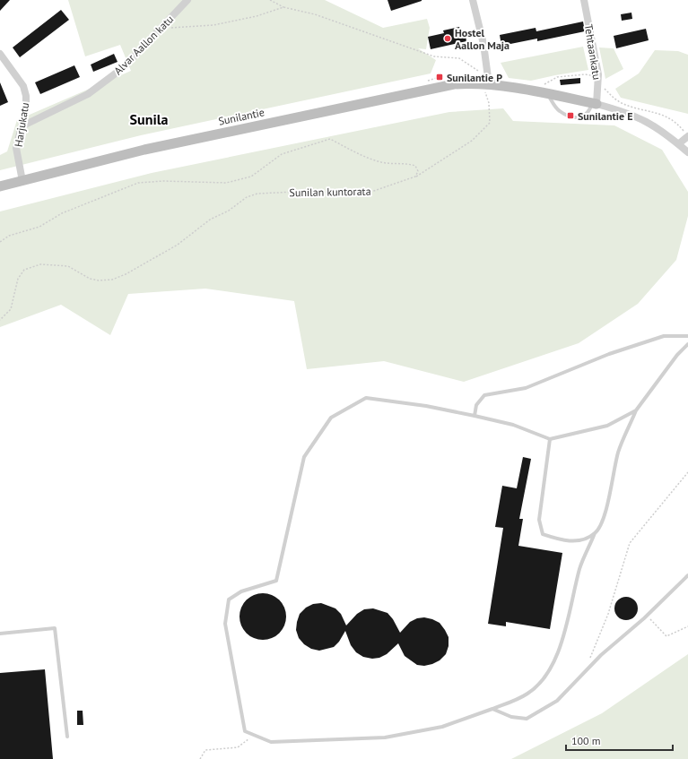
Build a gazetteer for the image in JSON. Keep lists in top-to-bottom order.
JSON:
{
  "streets": {
    "street": [
      "Alvar Aallon katu",
      "Tehtaankatu",
      "Sunilantie",
      "Harjukatu"
    ],
    "path": ["Sunilan kuntorata"]
  },
  "crossings": [
    ["Alvar Aallon katu", "Harjukatu"],
    ["Tehtaankatu", "Sunilantie"],
    ["Sunilantie", "Harjukatu"],
    ["Sunilantie", "Sunilan kuntorata"]
  ],
  "districts": ["Sunila"],
  "places": {
    "other": ["Hostel Aallon Maja"],
    "transit": ["Sunilantie P", "Sunilantie E"]
  },
  "scale_bar": "100 m"
}
